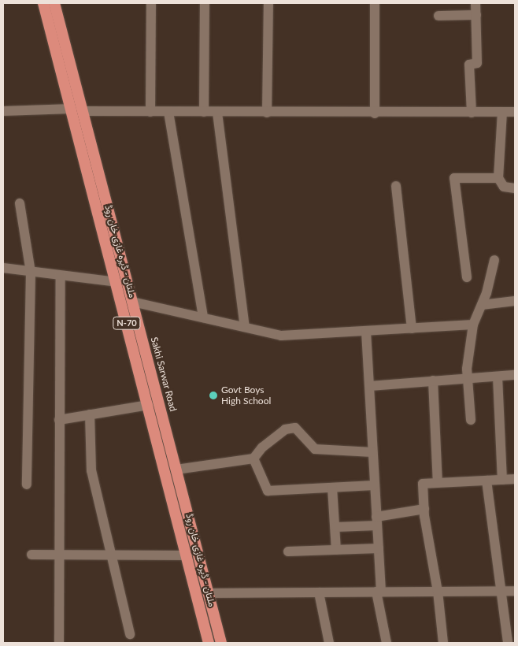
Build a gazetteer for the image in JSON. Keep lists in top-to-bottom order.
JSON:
{
  "streets": {
    "highway": ["ملتان - ڈیرہ غازی خان روڈ", "N-70", "Sakhi Sarwar Road"]
  },
  "crossings": [
    ["ملتان - ڈیرہ غازی خان روڈ", "Sakhi Sarwar Road"],
    ["N-70", "Sakhi Sarwar Road"]
  ],
  "places": ["Govt Boys High School"]
}
